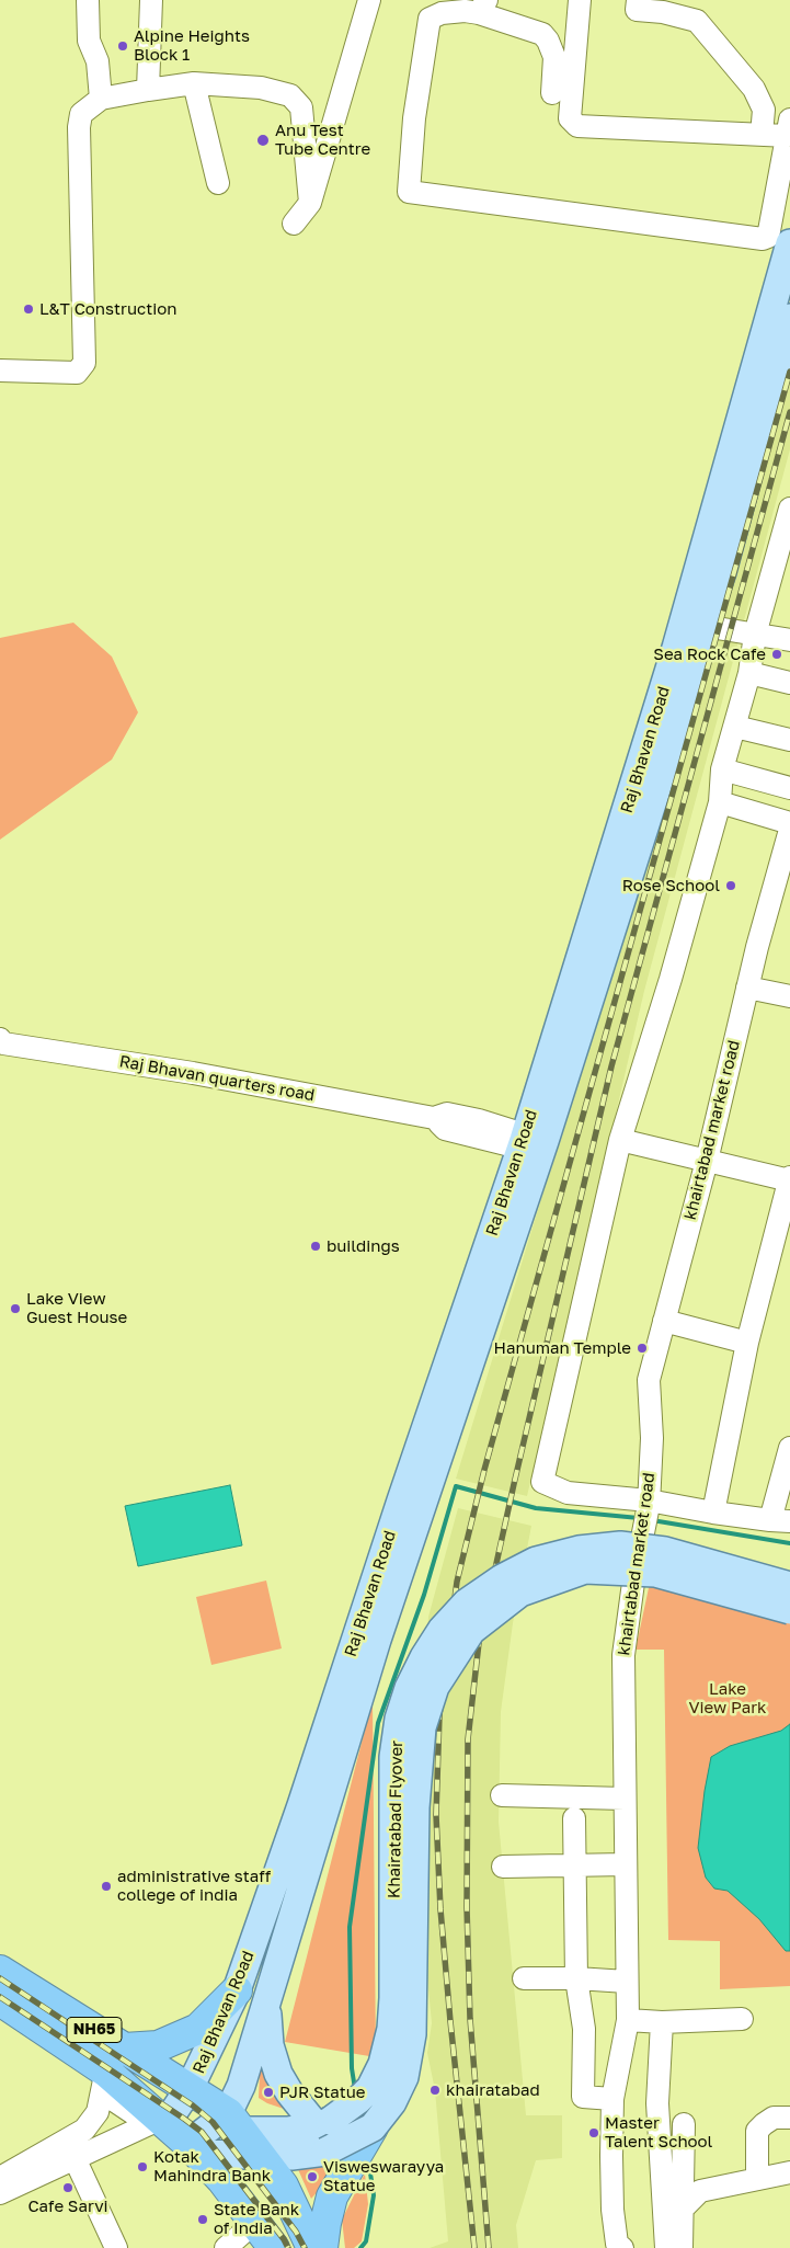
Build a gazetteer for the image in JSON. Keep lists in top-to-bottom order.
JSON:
{
  "streets": {
    "highway": ["NH65"],
    "main road": ["Raj Bhavan Road", "Khairatabad Flyover"],
    "street": ["Raj Bhavan quarters road", "khairtabad market road"]
  },
  "crossings": [
    ["Raj Bhavan Road", "Raj Bhavan quarters road"],
    ["Raj Bhavan Road", "Khairatabad Flyover"],
    ["Raj Bhavan Road", "NH65"],
    ["Khairatabad Flyover", "NH65"]
  ],
  "parks": ["Lake View Park"],
  "places": [
    "Alpine Heights Block 1",
    "Anu Test Tube Centre",
    "L&T Construction",
    "Sea Rock Cafe",
    "Rose School",
    "buildings",
    "Lake View Guest House",
    "Hanuman Temple",
    "administrative staff college of india",
    "khairatabad",
    "PJR Statue",
    "Master Talent School",
    "Kotak Mahindra Bank",
    "Visweswarayya Statue",
    "Cafe Sarvi",
    "State Bank of India"
  ]
}
